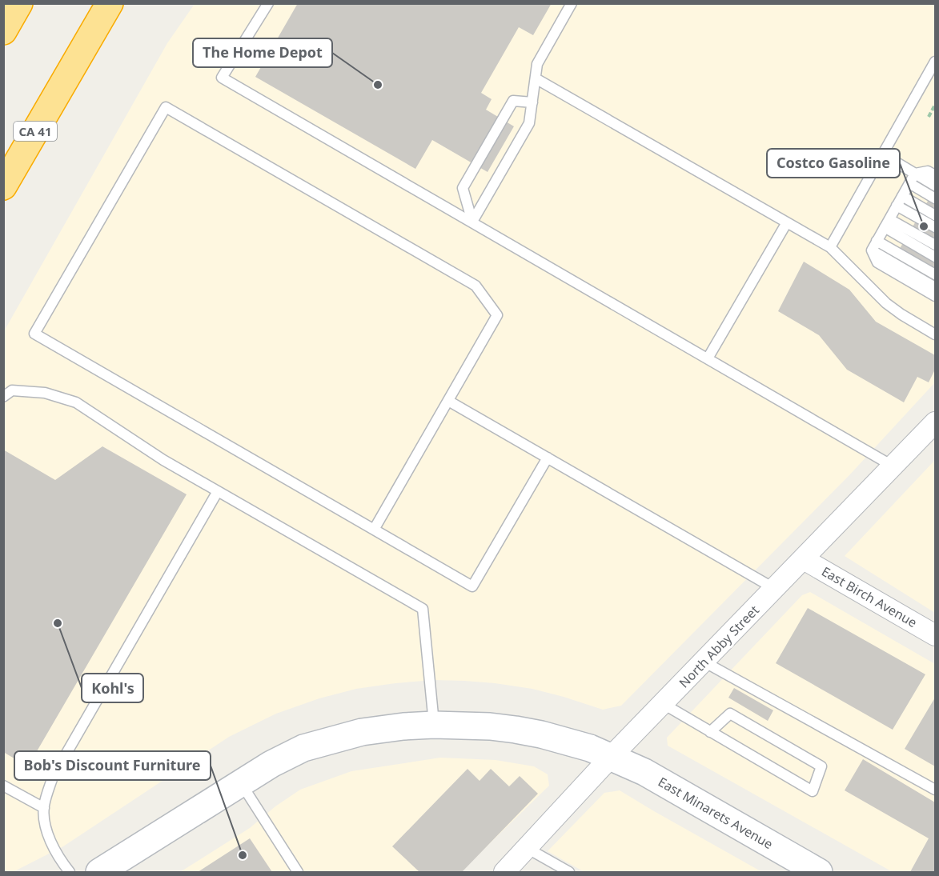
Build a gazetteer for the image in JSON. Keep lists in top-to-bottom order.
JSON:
{
  "streets": {
    "highway": ["CA 41"],
    "main road": ["East Minarets Avenue"],
    "street": ["East Birch Avenue", "North Abby Street"]
  },
  "crossings": [
    ["East Birch Avenue", "North Abby Street"],
    ["North Abby Street", "East Minarets Avenue"]
  ],
  "places": [
    "The Home Depot",
    "Costco Gasoline",
    "Kohl's",
    "Bob's Discount Furniture"
  ]
}
